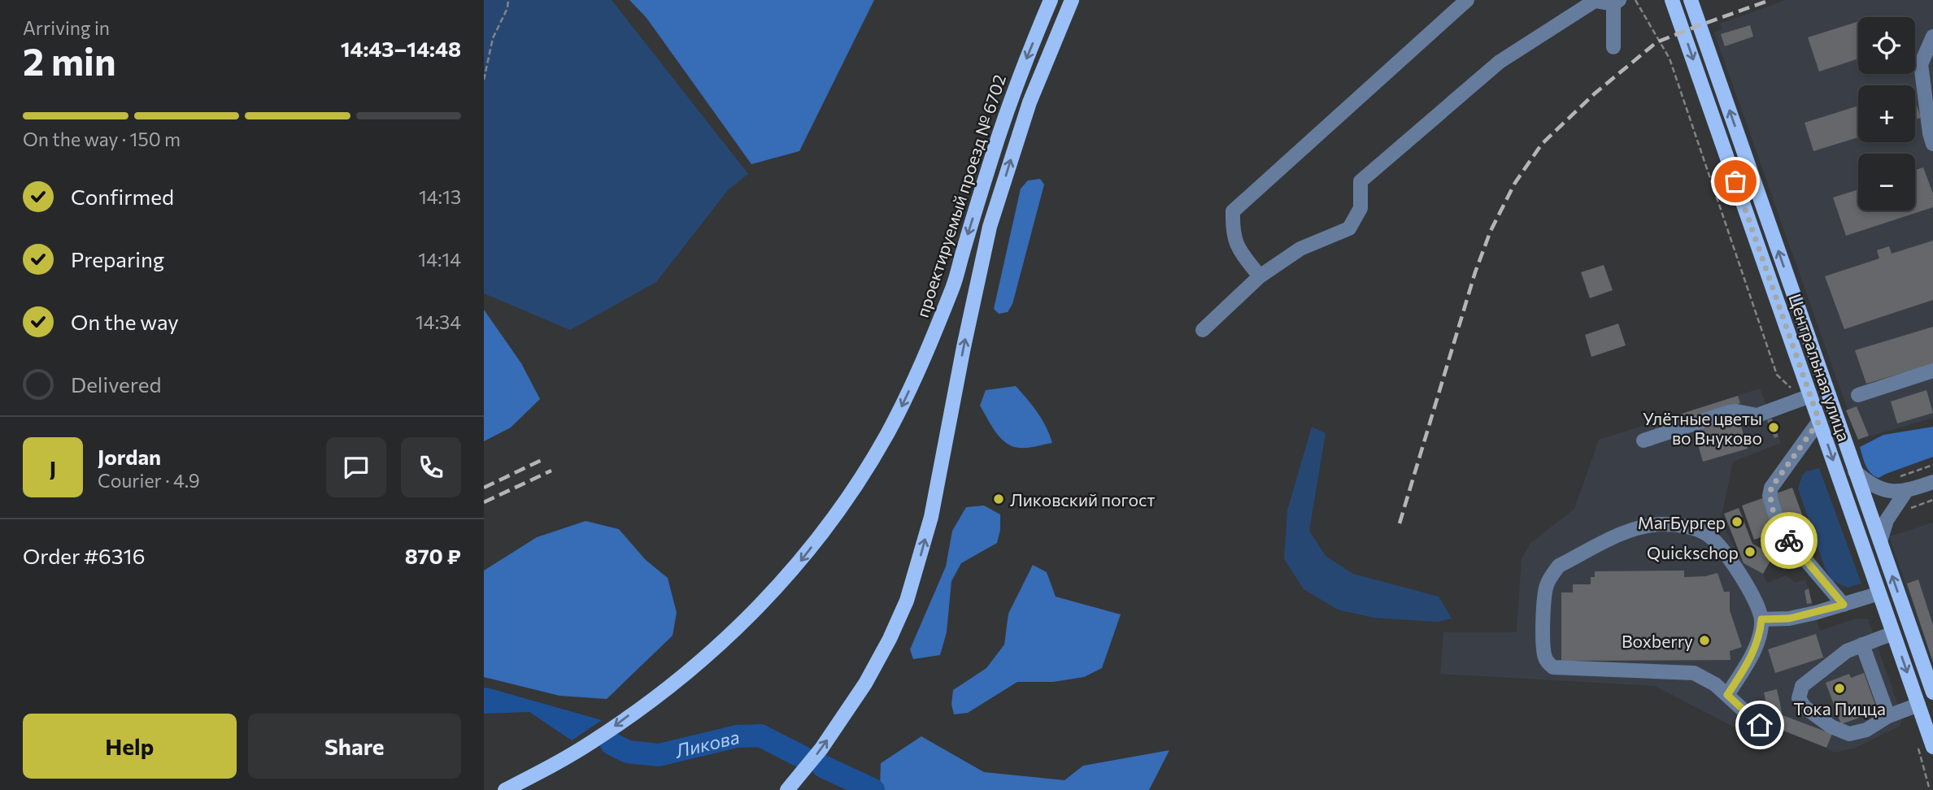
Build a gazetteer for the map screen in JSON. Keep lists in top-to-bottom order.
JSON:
{
  "streets": {
    "main road": ["проектируемый проезд № 6702", "Центральная улица"]
  },
  "water": ["Ликова"],
  "places": [
    "Улётные цветы во Внуково",
    "Ликовский погост",
    "МагБургер",
    "Quickschop",
    "Boxberry",
    "Тока Пицца"
  ],
  "page": {
    "heading": ["2 min", "Arriving in", "14:43–14:48"],
    "panel": [
      "Jordan",
      "Courier · 4.9",
      "Order #6316",
      "870 ₽"
    ],
    "map_buttons": ["+", "−"],
    "bar": "On the way · 150 m",
    "list": [
      ["Confirmed", "14:13"],
      ["Preparing", "14:14"],
      ["On the way", "14:34"],
      "Delivered"
    ],
    "round": "J",
    "buttons": ["Help", "Share"]
  }
}
